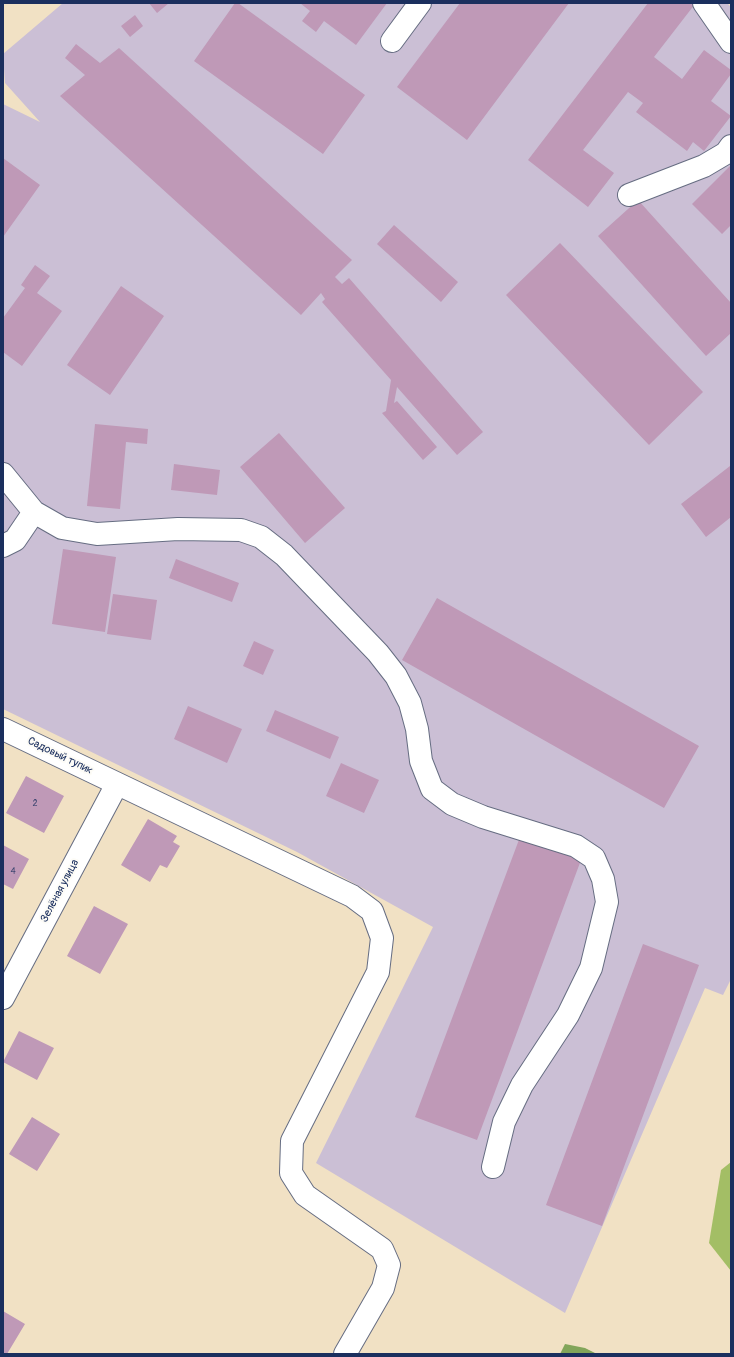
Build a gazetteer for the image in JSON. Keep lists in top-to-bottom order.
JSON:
{
  "streets": {
    "street": ["Садовый тупик", "Зелёная улица"]
  },
  "crossings": [
    ["Садовый тупик", "Зелёная улица"]
  ],
  "house_numbers": ["2", "4"]
}
